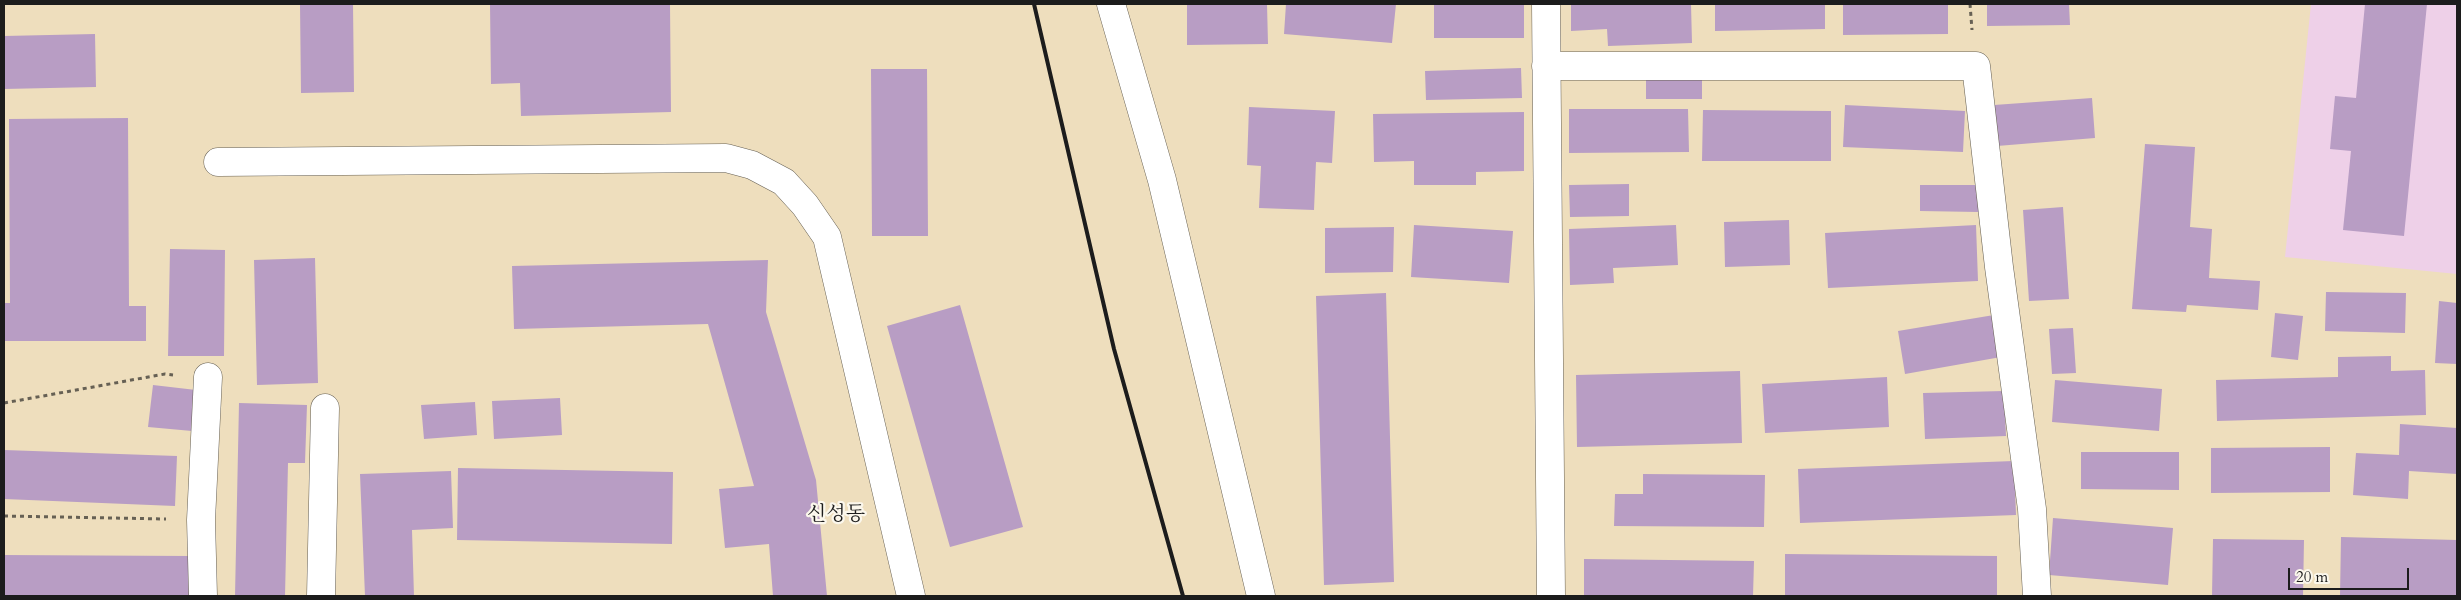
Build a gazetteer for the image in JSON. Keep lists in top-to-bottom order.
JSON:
{
  "districts": ["신성동"],
  "scale_bar": "20 m"
}
